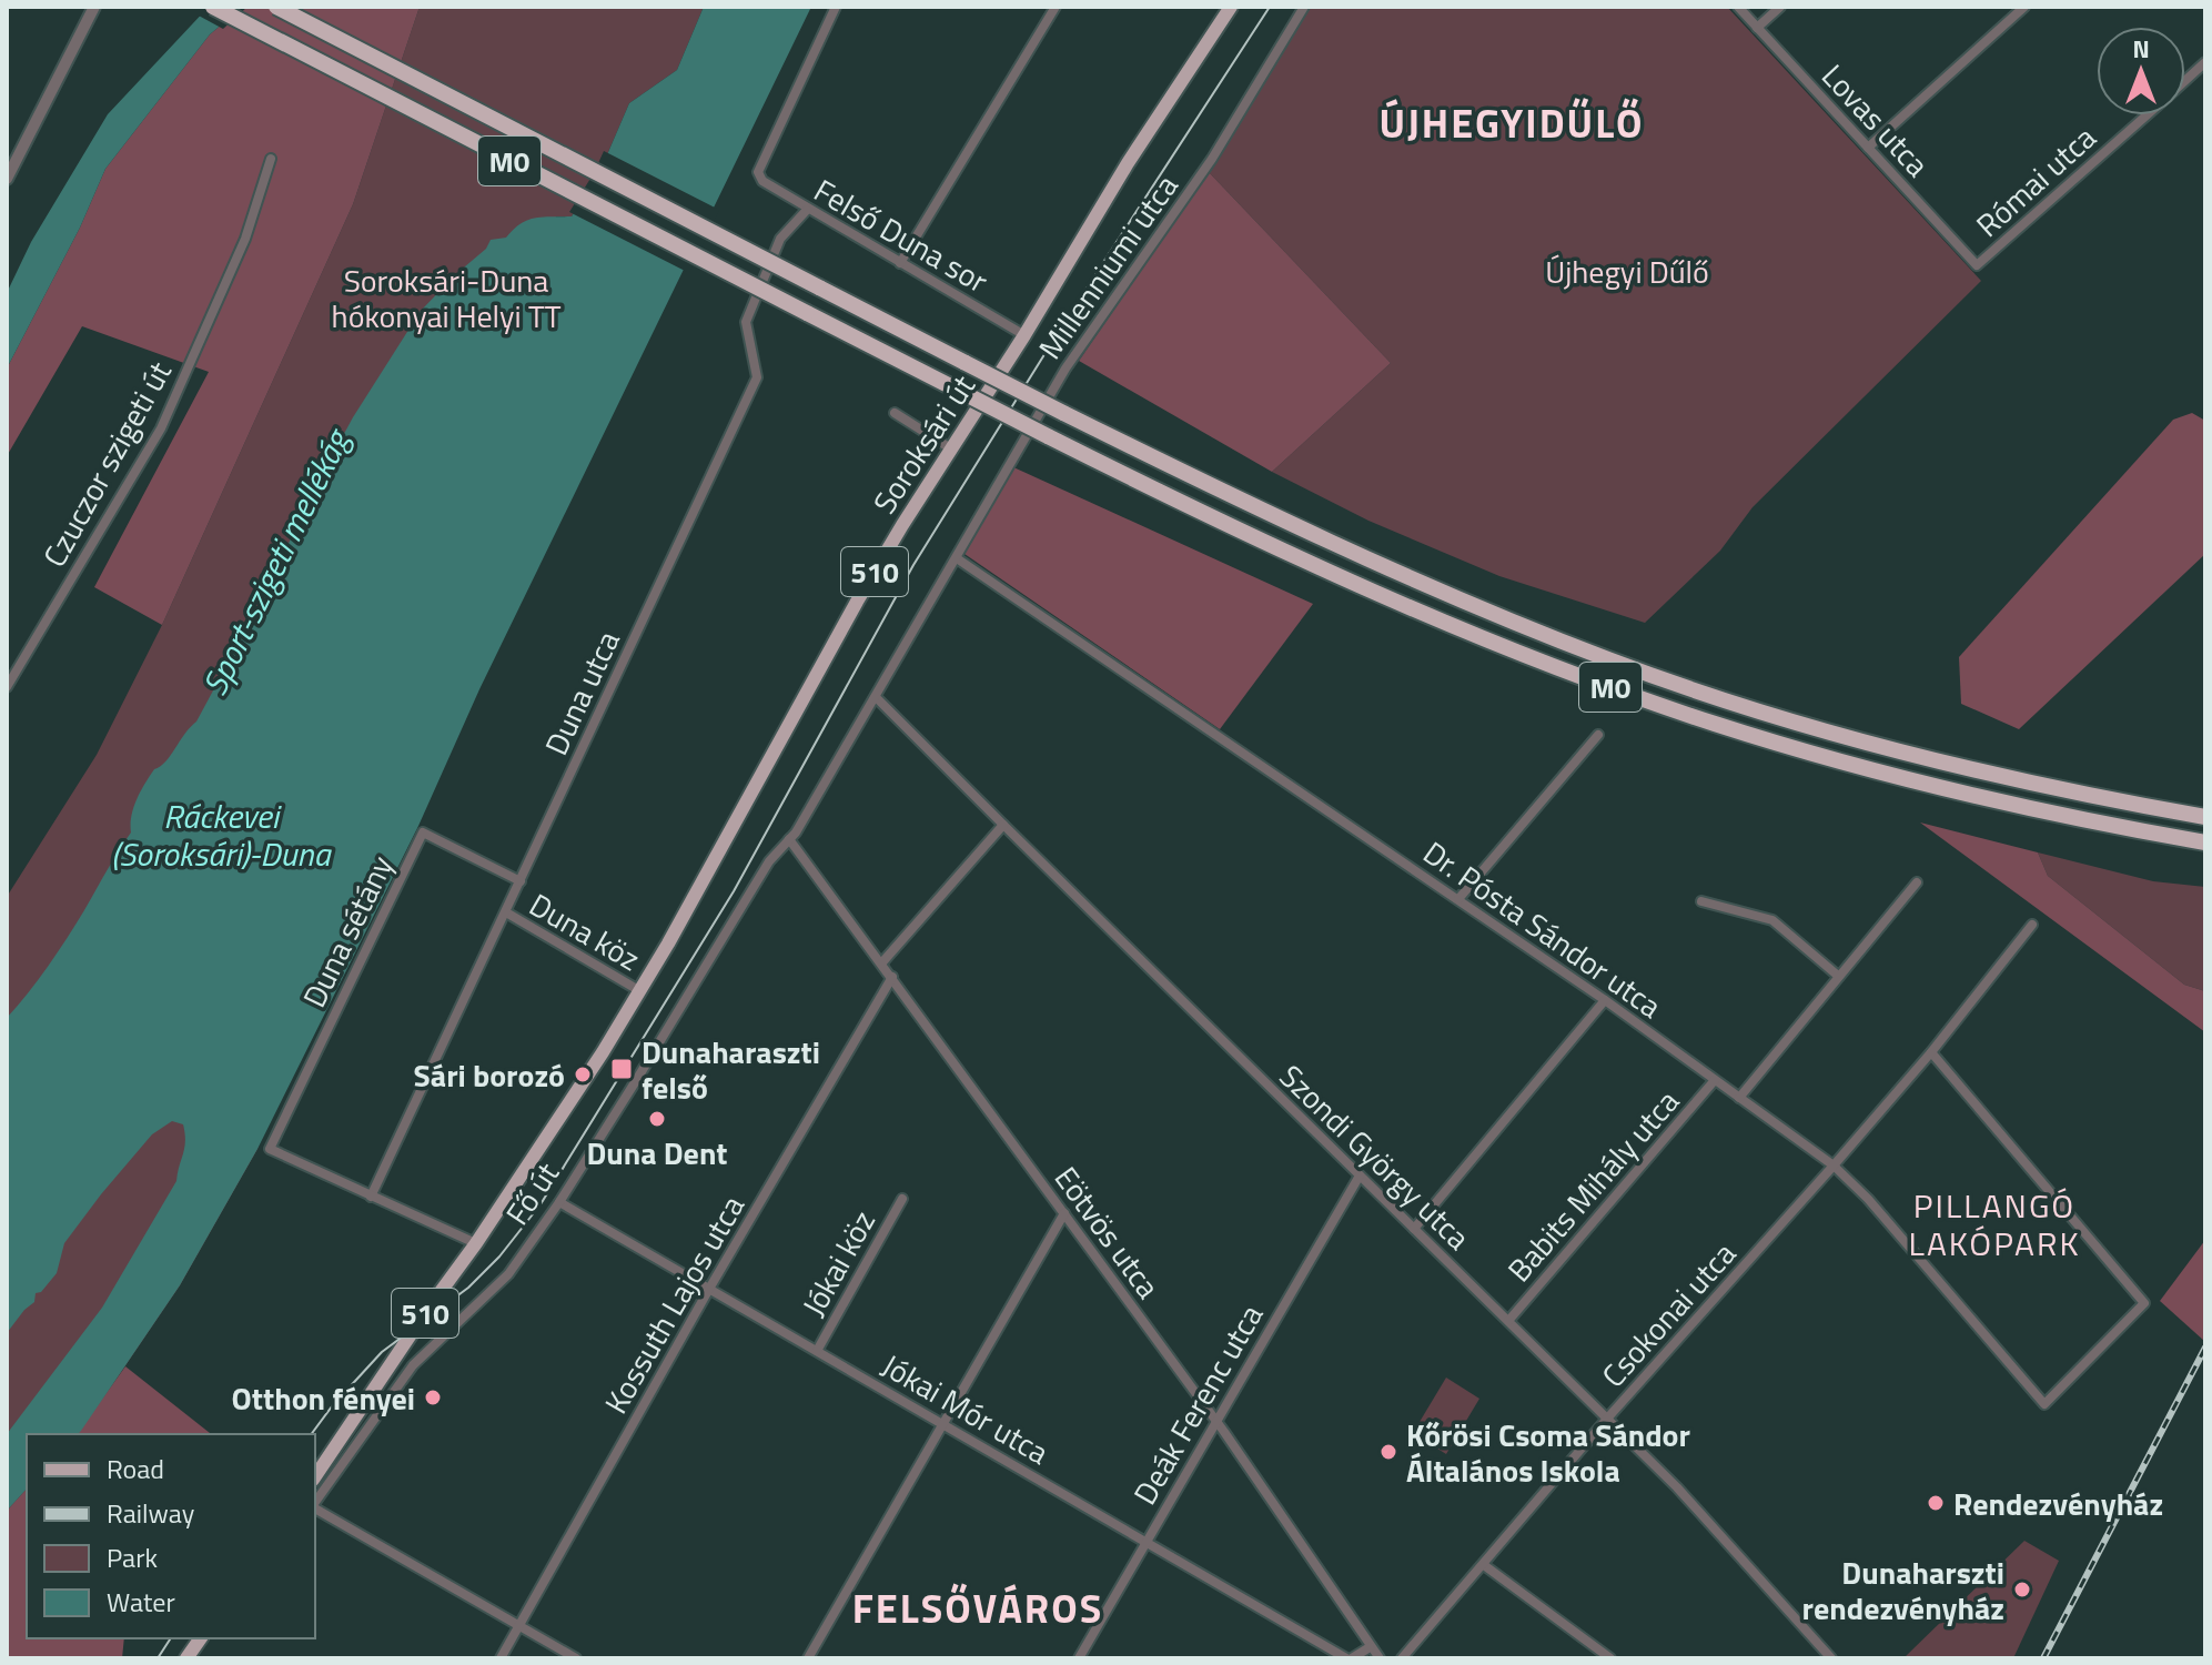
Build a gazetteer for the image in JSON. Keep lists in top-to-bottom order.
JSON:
{
  "streets": {
    "highway": ["M0"],
    "main road": ["Soroksári út", "510", "Fő út"],
    "street": [
      "Lovas utca",
      "Római utca",
      "Felső Duna sor",
      "Millenniumi utca",
      "Czuczor szigeti út",
      "Duna utca",
      "Dr. Pósta Sándor utca",
      "Duna sétány",
      "Duna köz",
      "Szondi György utca",
      "Babits Mihály utca",
      "Eötvös utca",
      "Jókai köz",
      "Kossuth Lajos utca",
      "Csokonai utca",
      "Deák Ferenc utca",
      "Jókai Mór utca"
    ]
  },
  "crossings": [
    ["Lovas utca", "Római utca"],
    ["Felső Duna sor", "Soroksári út"],
    ["Felső Duna sor", "Duna utca"],
    ["Millenniumi utca", "Dr. Pósta Sándor utca"],
    ["Millenniumi utca", "Szondi György utca"],
    ["Millenniumi utca", "Fő út"],
    ["Soroksári út", "Duna köz"],
    ["Soroksári út", "Fő út"],
    ["Duna utca", "Duna sétány"],
    ["Duna utca", "Duna köz"],
    ["Dr. Pósta Sándor utca", "Babits Mihály utca"],
    ["Dr. Pósta Sándor utca", "Csokonai utca"],
    ["Szondi György utca", "Babits Mihály utca"],
    ["Szondi György utca", "Fő út"],
    ["Szondi György utca", "Csokonai utca"],
    ["Szondi György utca", "Deák Ferenc utca"],
    ["Fő út", "Eötvös utca"],
    ["Fő út", "Jókai Mór utca"],
    ["Eötvös utca", "Kossuth Lajos utca"],
    ["Eötvös utca", "Deák Ferenc utca"],
    ["Jókai köz", "Jókai Mór utca"],
    ["Kossuth Lajos utca", "Jókai Mór utca"],
    ["Deák Ferenc utca", "Jókai Mór utca"]
  ],
  "districts": ["ÚJHEGYIDŰLŐ", "PILLANGÓ LAKÓPARK", "FELSŐVÁROS"],
  "water": ["Sport-szigeti mellékág", "Ráckevei (Soroksári)-Duna"],
  "parks": ["Újhegyi Dűlő", "Soroksári-Duna hókonyai Helyi TT"],
  "places": {
    "transit": ["Dunaharaszti felső"],
    "other": [
      "Sári borozó",
      "Duna Dent",
      "Otthon fényei",
      "Kőrösi Csoma Sándor Általános Iskola",
      "Rendezvényház",
      "Dunaharszti rendezvényház"
    ]
  },
  "legend": [
    "Road",
    "Railway",
    "Park",
    "Water"
  ],
  "north": "top"
}
